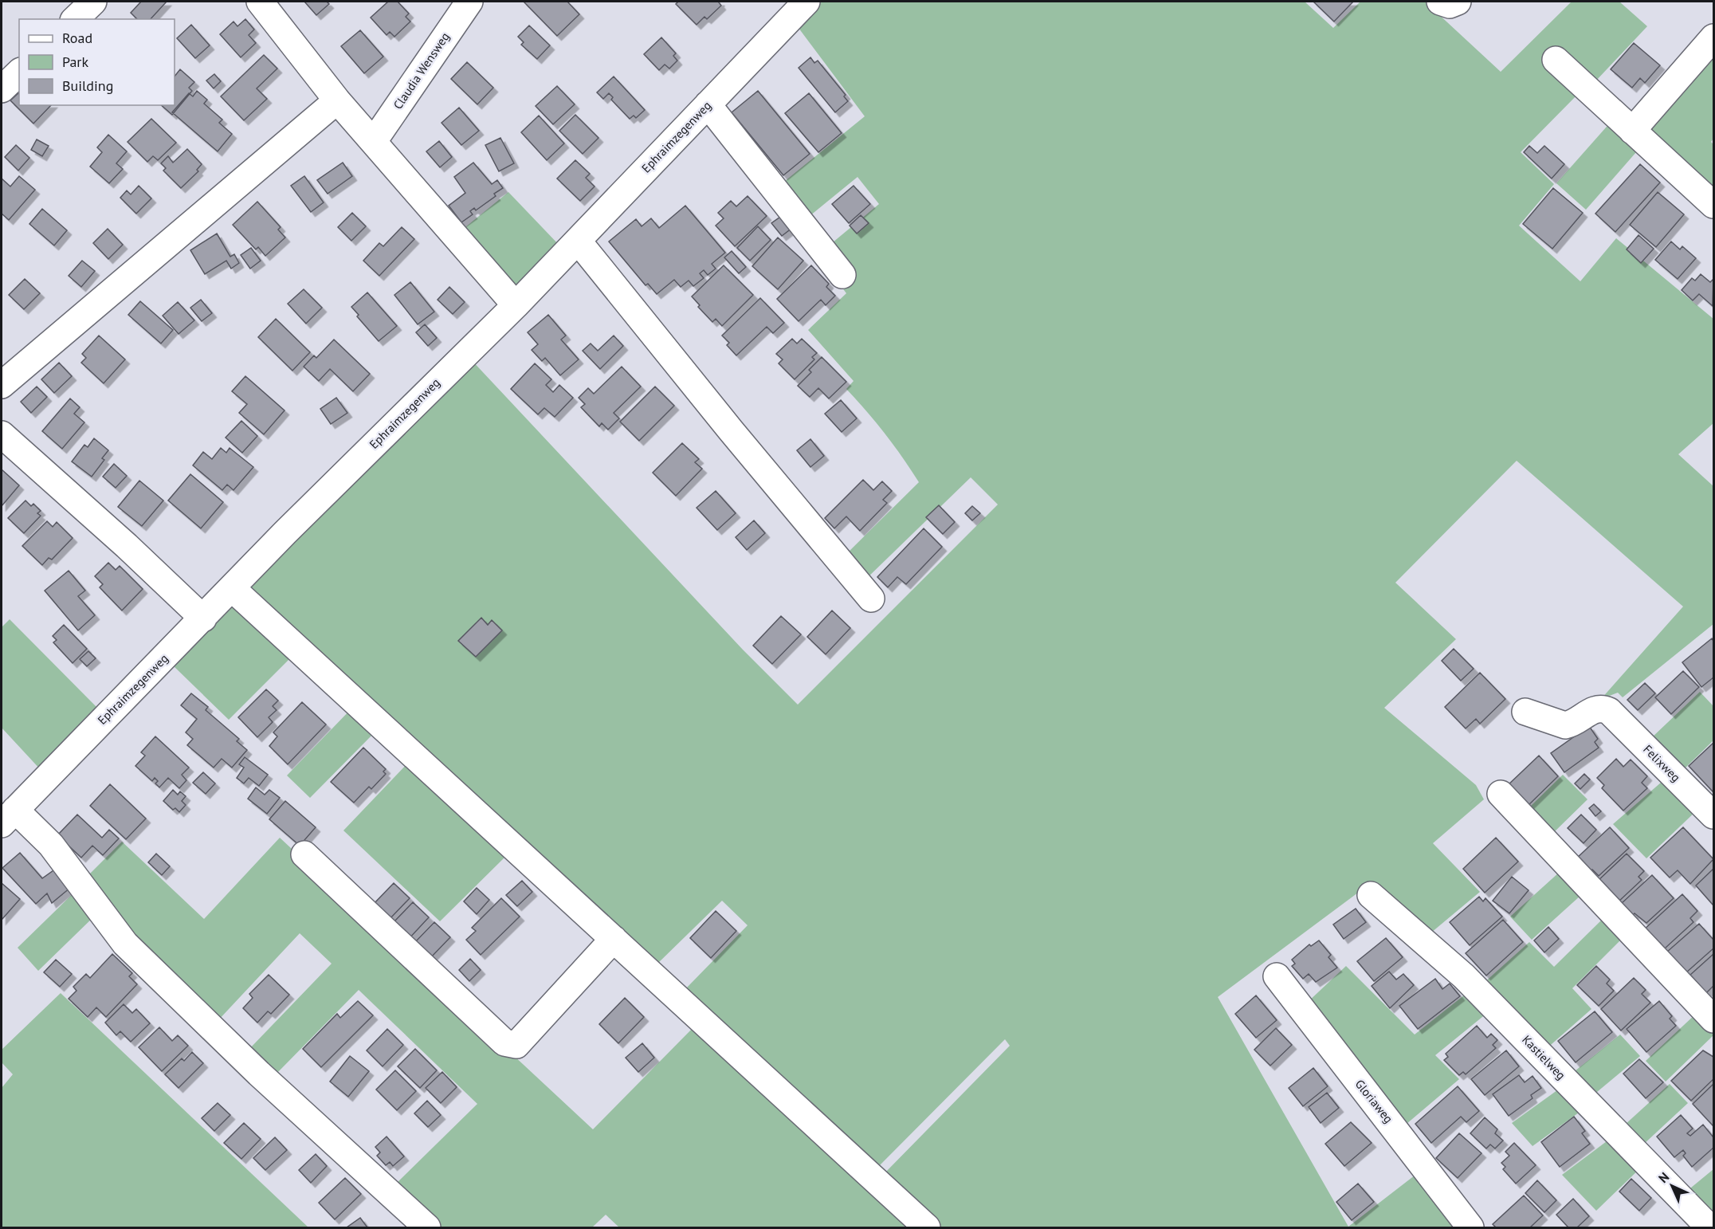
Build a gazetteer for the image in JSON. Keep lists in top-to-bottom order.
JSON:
{
  "streets": {
    "street": [
      "Claudia Wensweg",
      "Ephraimzegenweg",
      "Felixweg",
      "Kastielweg",
      "Gloriaweg"
    ]
  },
  "legend": ["Road", "Park", "Building"],
  "north": "top left"
}
